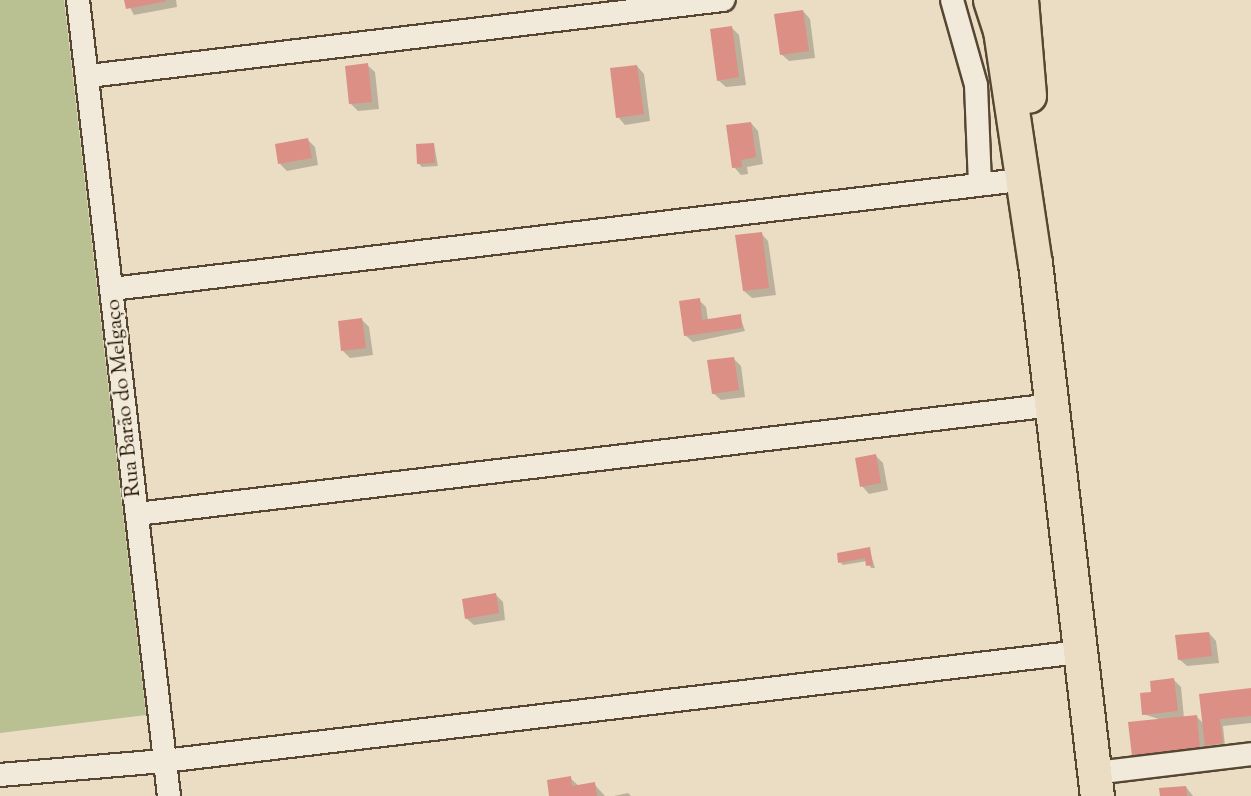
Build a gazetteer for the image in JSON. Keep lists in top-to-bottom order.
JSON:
{
  "streets": {
    "street": ["Rua Barão do Melgaço"]
  }
}
